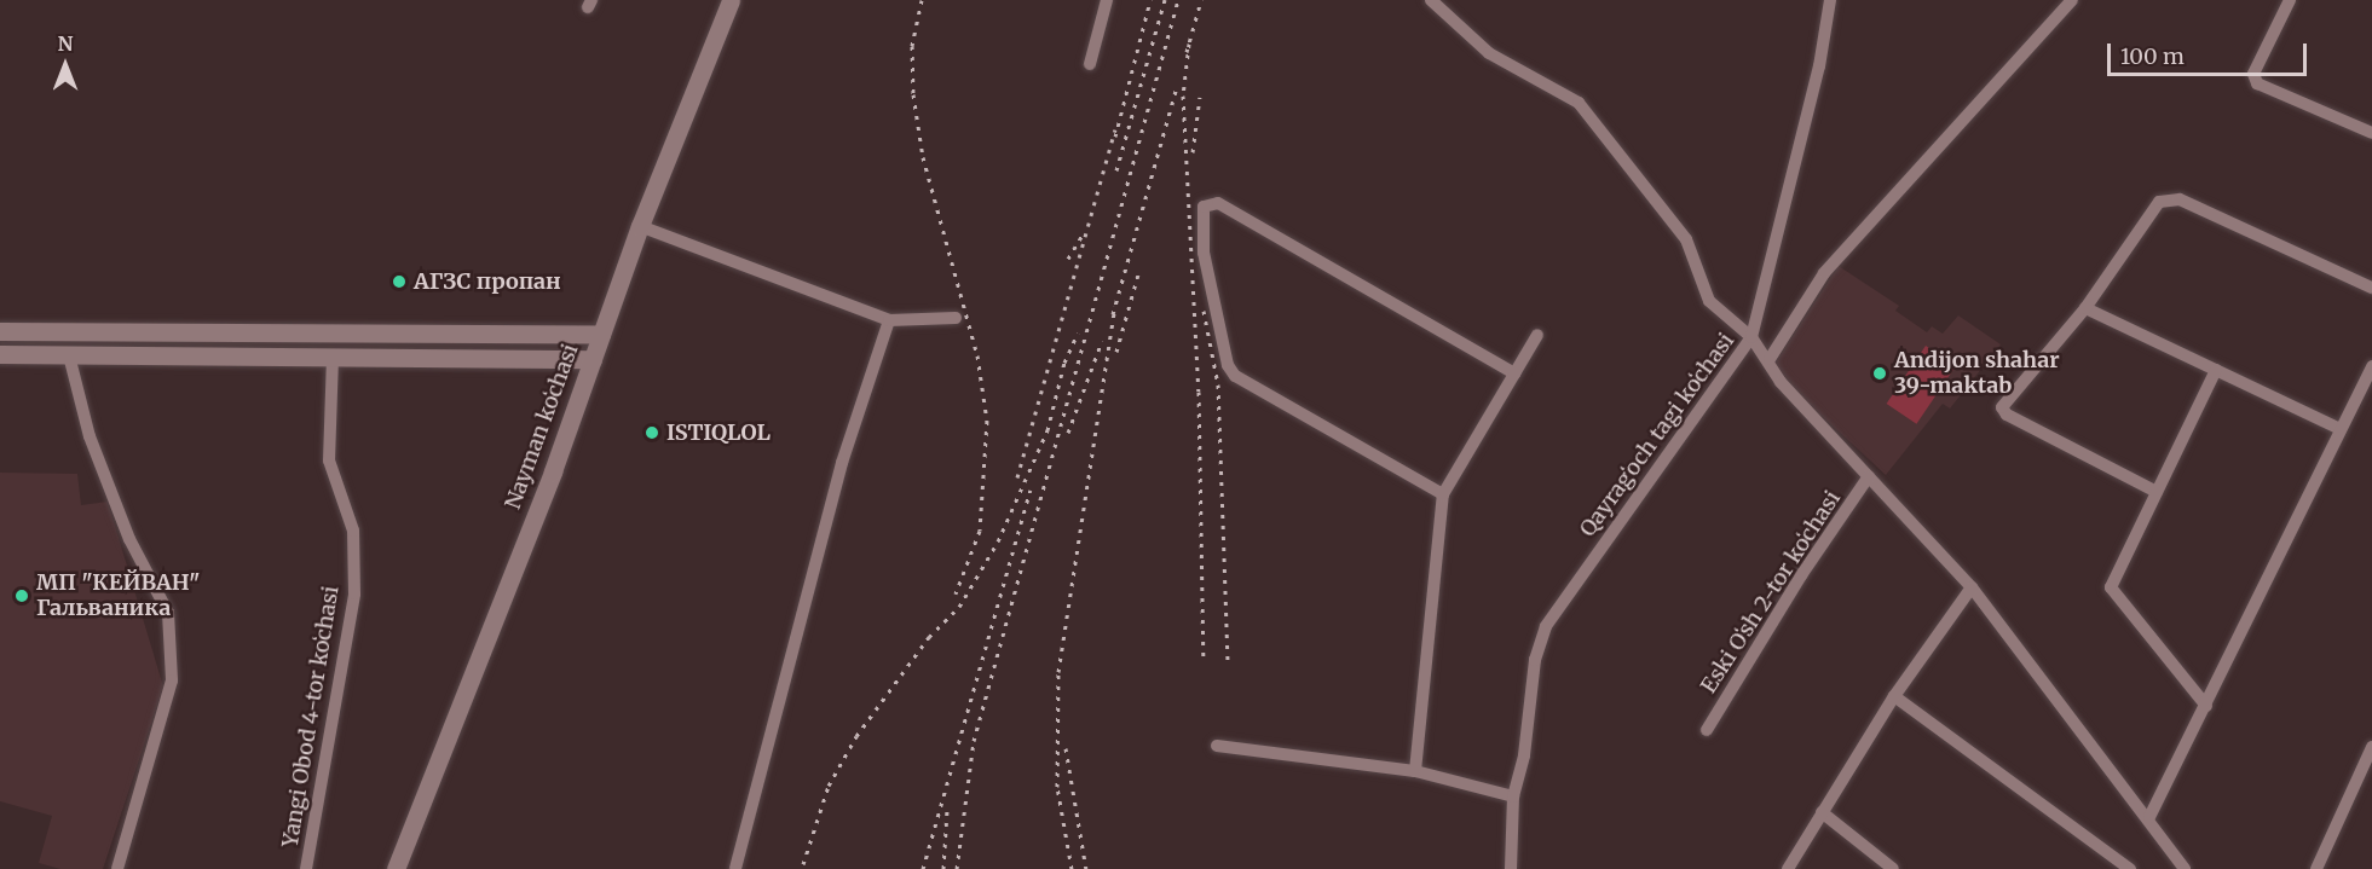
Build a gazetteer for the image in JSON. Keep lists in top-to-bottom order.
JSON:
{
  "streets": {
    "main road": ["Nayman koʻchasi"],
    "street": ["Qayragʻoch tagi koʻchasi", "Eski Oʻsh 2-tor koʻchasi", "Yangi Obod 4-tor koʻchasi"]
  },
  "places": [
    "АГЗС пропан",
    "Andijon shahar 39-maktab",
    "ISTIQLOL",
    "МП \"КЕЙВАН\" Гальваника"
  ],
  "scale_bar": "100 m",
  "north": "top"
}
